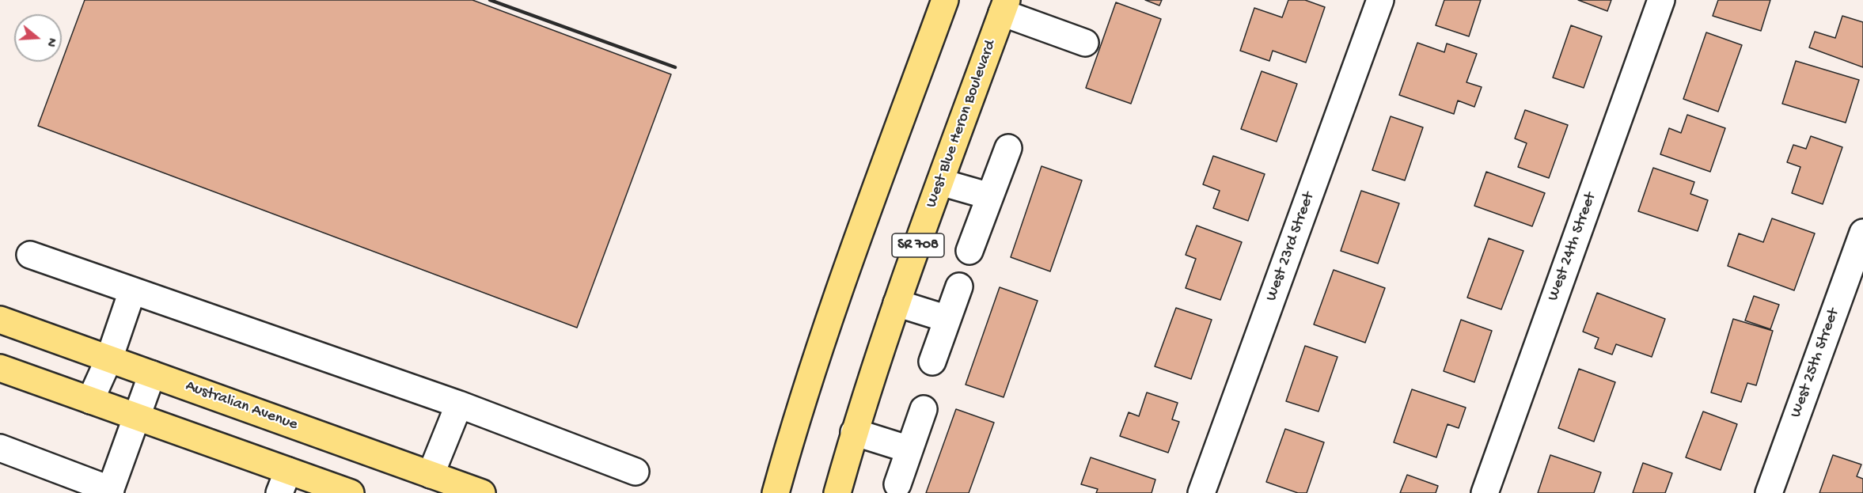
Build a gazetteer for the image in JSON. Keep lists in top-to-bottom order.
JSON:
{
  "streets": {
    "main road": ["West Blue Heron Boulevard", "SR 708", "Australian Avenue"],
    "street": ["West 23rd Street", "West 24th Street", "West 25th Street"]
  },
  "north": "right"
}
